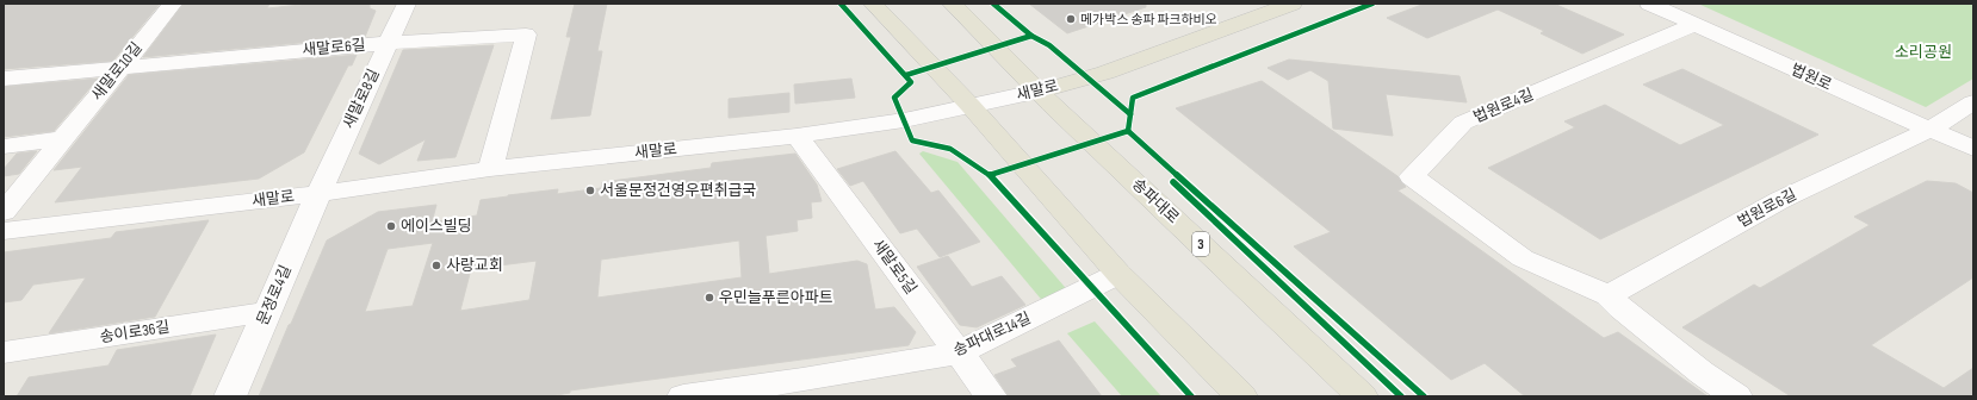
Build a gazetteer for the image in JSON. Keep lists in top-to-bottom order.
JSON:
{
  "streets": {
    "main road": ["새말로", "송파대로", "3"],
    "street": [
      "새말로6길",
      "새말로10길",
      "법원로",
      "새말로8길",
      "법원로4길",
      "법원로6길",
      "새말로5길",
      "문정로4길",
      "송이로36길",
      "송파대로14길"
    ]
  },
  "crossings": [
    ["새말로6길", "새말로10길"],
    ["새말로6길", "새말로"],
    ["새말로6길", "새말로8길"],
    ["법원로", "법원로4길"],
    ["법원로", "법원로6길"],
    ["새말로", "새말로8길"],
    ["새말로", "송파대로"],
    ["새말로", "새말로5길"],
    ["새말로", "문정로4길"],
    ["새말로8길", "문정로4길"],
    ["법원로4길", "법원로6길"],
    ["새말로5길", "송파대로14길"],
    ["문정로4길", "송이로36길"]
  ],
  "parks": ["소리공원"],
  "places": [
    "메가박스 송파 파크하비오",
    "서울문정건영우편취급국",
    "에이스빌딩",
    "사랑교회",
    "우민늘푸른아파트"
  ]
}
